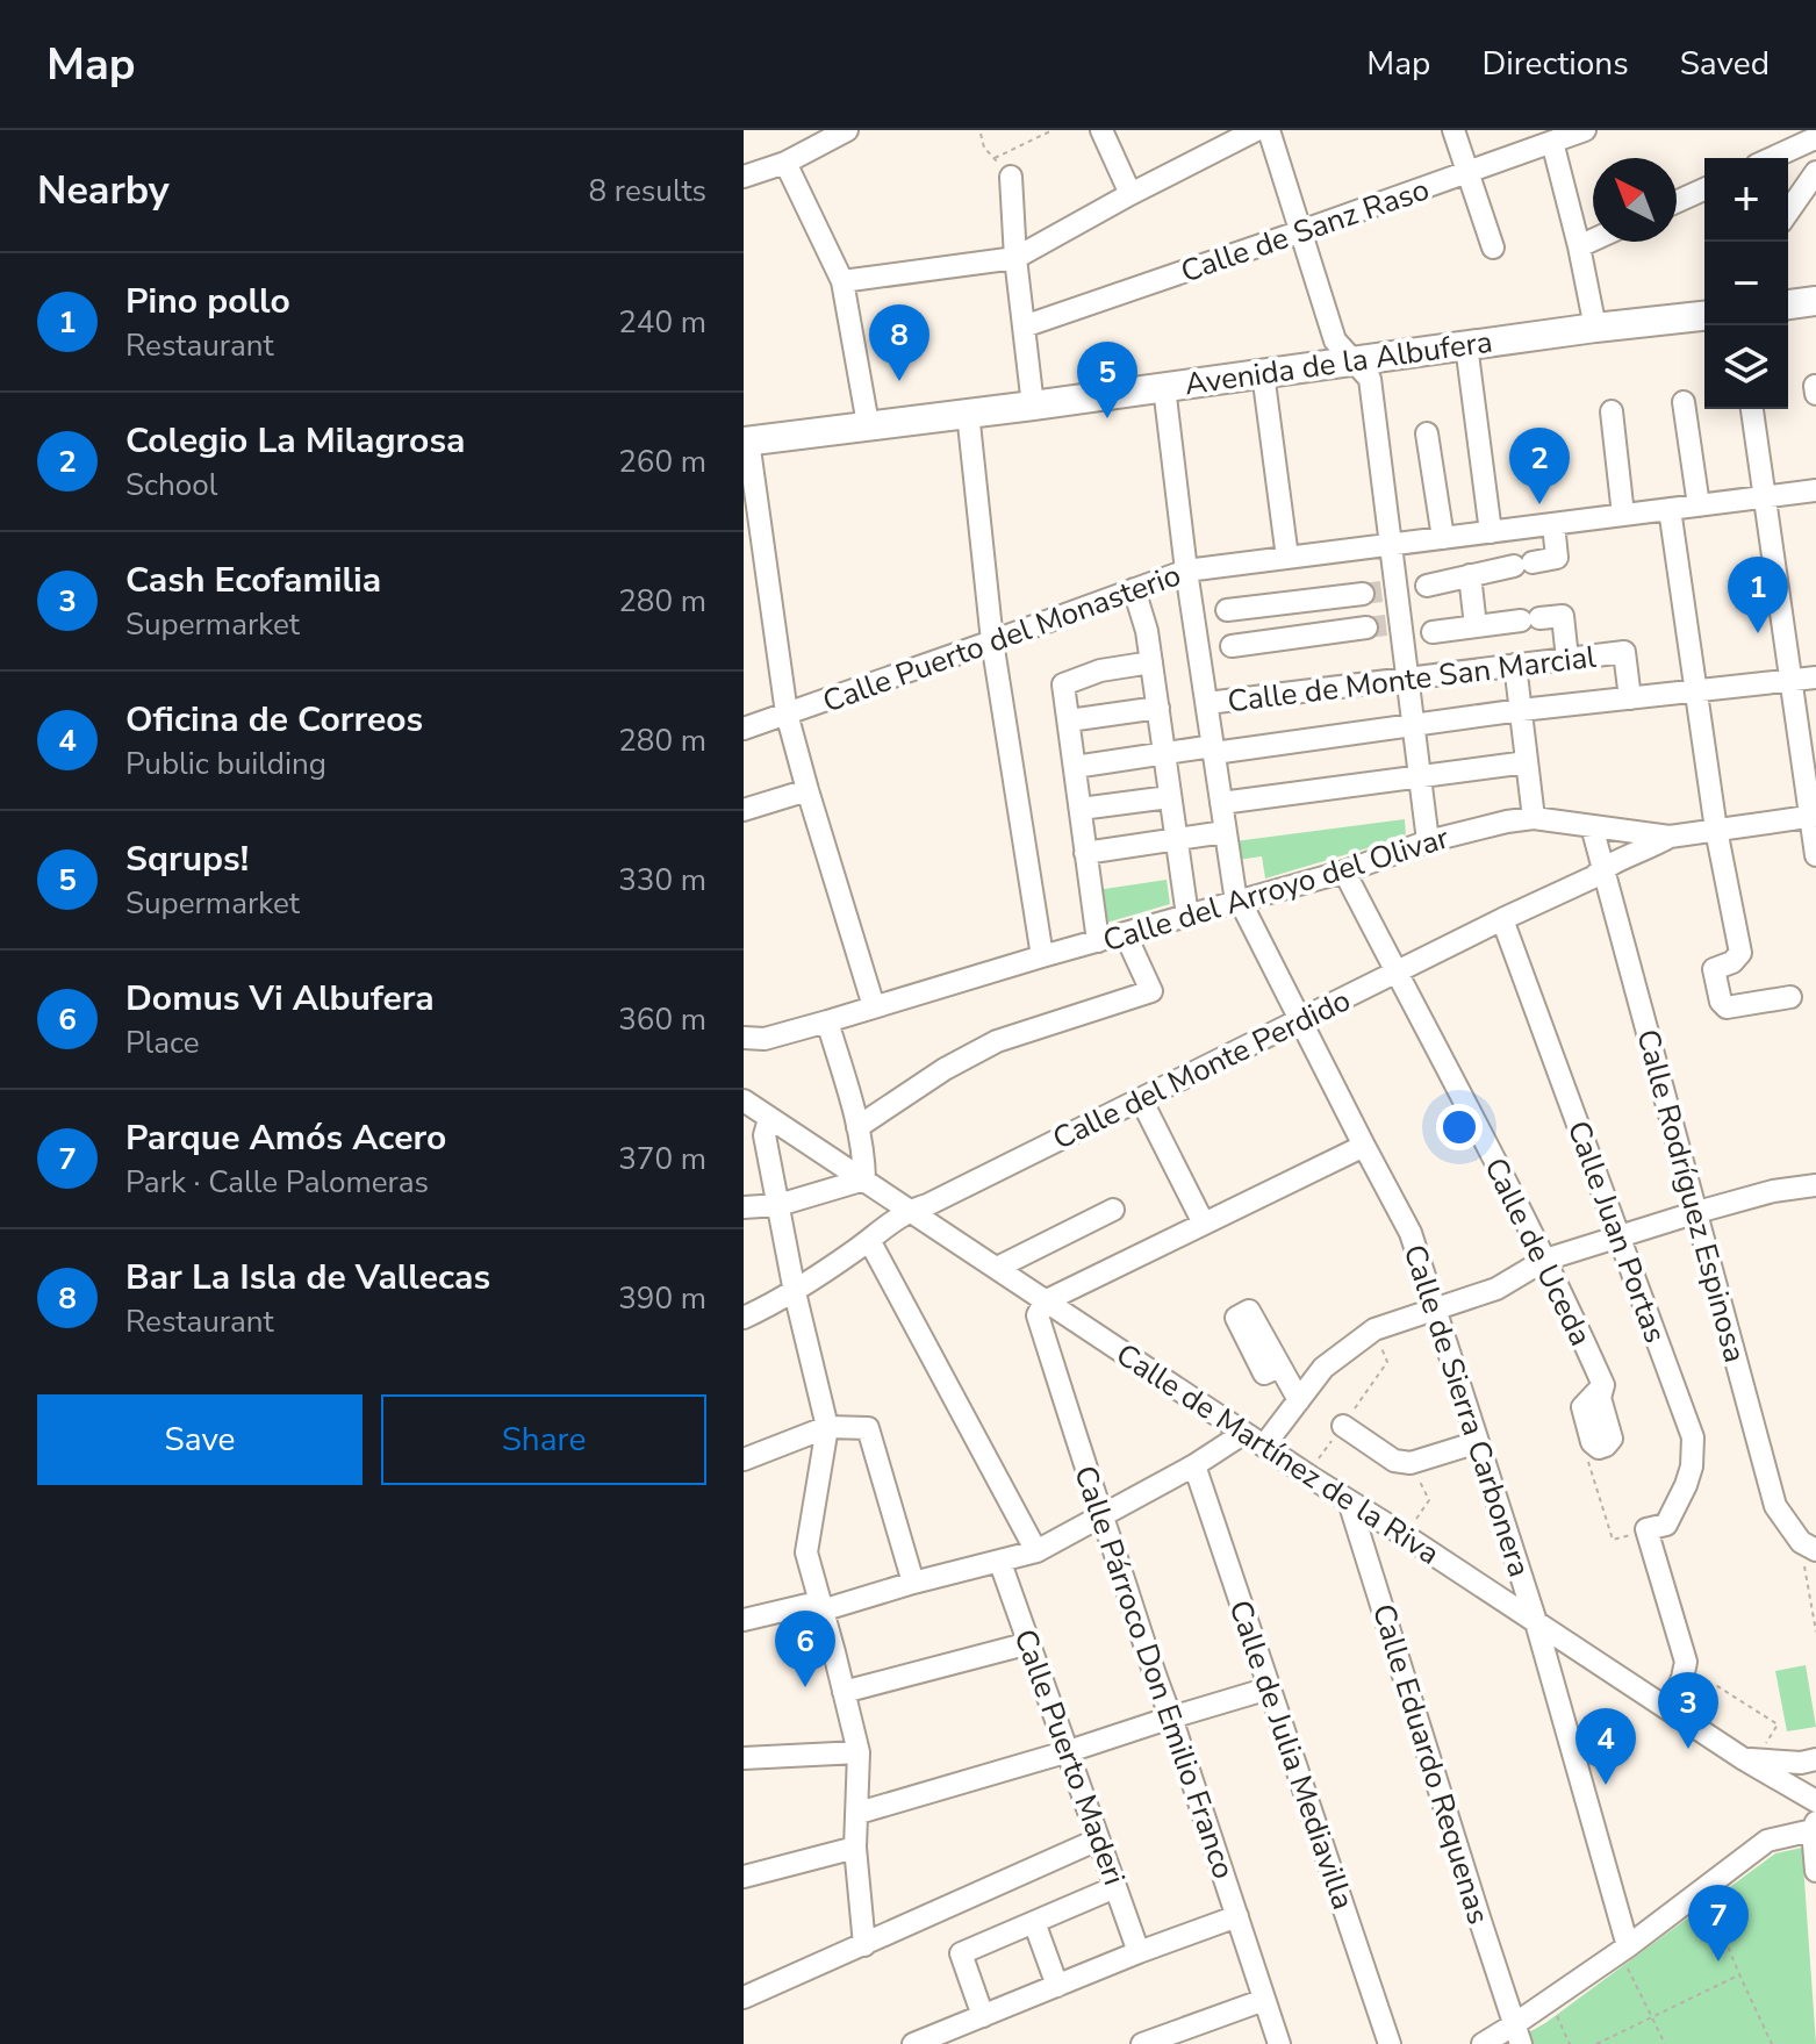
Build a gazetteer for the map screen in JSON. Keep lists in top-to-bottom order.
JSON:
{
  "streets": {
    "main road": ["Avenida de la Albufera"],
    "street": [
      "Calle de Sanz Raso",
      "Calle Puerto del Monasterio",
      "Calle de Monte San Marcial",
      "Calle del Arroyo del Olivar",
      "Calle del Monte Perdido",
      "Calle Rodríguez Espinosa",
      "Calle Juan Portas",
      "Calle de Uceda",
      "Calle de Sierra Carbonera",
      "Calle de Martínez de la Riva",
      "Calle Párroco Don Emilio Franco",
      "Calle de Julia Mediavilla",
      "Calle Puerto Maderi",
      "Calle Eduardo Requenas"
    ]
  },
  "crossings": [
    ["Avenida de la Albufera", "Calle de Sierra Carbonera"],
    ["Calle Puerto del Monasterio", "Calle de Sierra Carbonera"],
    ["Calle de Monte San Marcial", "Calle de Sierra Carbonera"],
    ["Calle del Arroyo del Olivar", "Calle del Monte Perdido"],
    ["Calle del Arroyo del Olivar", "Calle Rodríguez Espinosa"],
    ["Calle del Arroyo del Olivar", "Calle de Uceda"],
    ["Calle del Arroyo del Olivar", "Calle de Sierra Carbonera"],
    ["Calle del Monte Perdido", "Calle Rodríguez Espinosa"],
    ["Calle del Monte Perdido", "Calle Juan Portas"],
    ["Calle del Monte Perdido", "Calle de Uceda"],
    ["Calle del Monte Perdido", "Calle de Sierra Carbonera"],
    ["Calle del Monte Perdido", "Calle de Martínez de la Riva"],
    ["Calle de Sierra Carbonera", "Calle de Martínez de la Riva"],
    ["Calle de Martínez de la Riva", "Calle Párroco Don Emilio Franco"],
    ["Calle de Martínez de la Riva", "Calle Eduardo Requenas"]
  ],
  "north": "top left",
  "page": {
    "header": "Map",
    "nav": ["Map", "Directions", "Saved"],
    "heading": ["Nearby", "8 results"],
    "map_buttons": ["+", "−"],
    "list": [
      {
        "mark": "1",
        "name": "Pino pollo",
        "note": "Restaurant",
        "value": "240 m"
      },
      {
        "mark": "2",
        "name": "Colegio La Milagrosa",
        "note": "School",
        "value": "260 m"
      },
      {
        "mark": "3",
        "name": "Cash Ecofamilia",
        "note": "Supermarket",
        "value": "280 m"
      },
      {
        "mark": "4",
        "name": "Oficina de Correos",
        "note": "Public building",
        "value": "280 m"
      },
      {
        "mark": "5",
        "name": "Sqrups!",
        "note": "Supermarket",
        "value": "330 m"
      },
      {
        "mark": "6",
        "name": "Domus Vi Albufera",
        "note": "Place",
        "value": "360 m"
      },
      {
        "mark": "7",
        "name": "Parque Amós Acero",
        "note": "Park · Calle Palomeras",
        "value": "370 m"
      },
      {
        "mark": "8",
        "name": "Bar La Isla de Vallecas",
        "note": "Restaurant",
        "value": "390 m"
      }
    ],
    "pins": [
      "8",
      "5",
      "2",
      "1",
      "6",
      "3",
      "4",
      "7"
    ],
    "buttons": ["Save", "Share"]
  }
}
